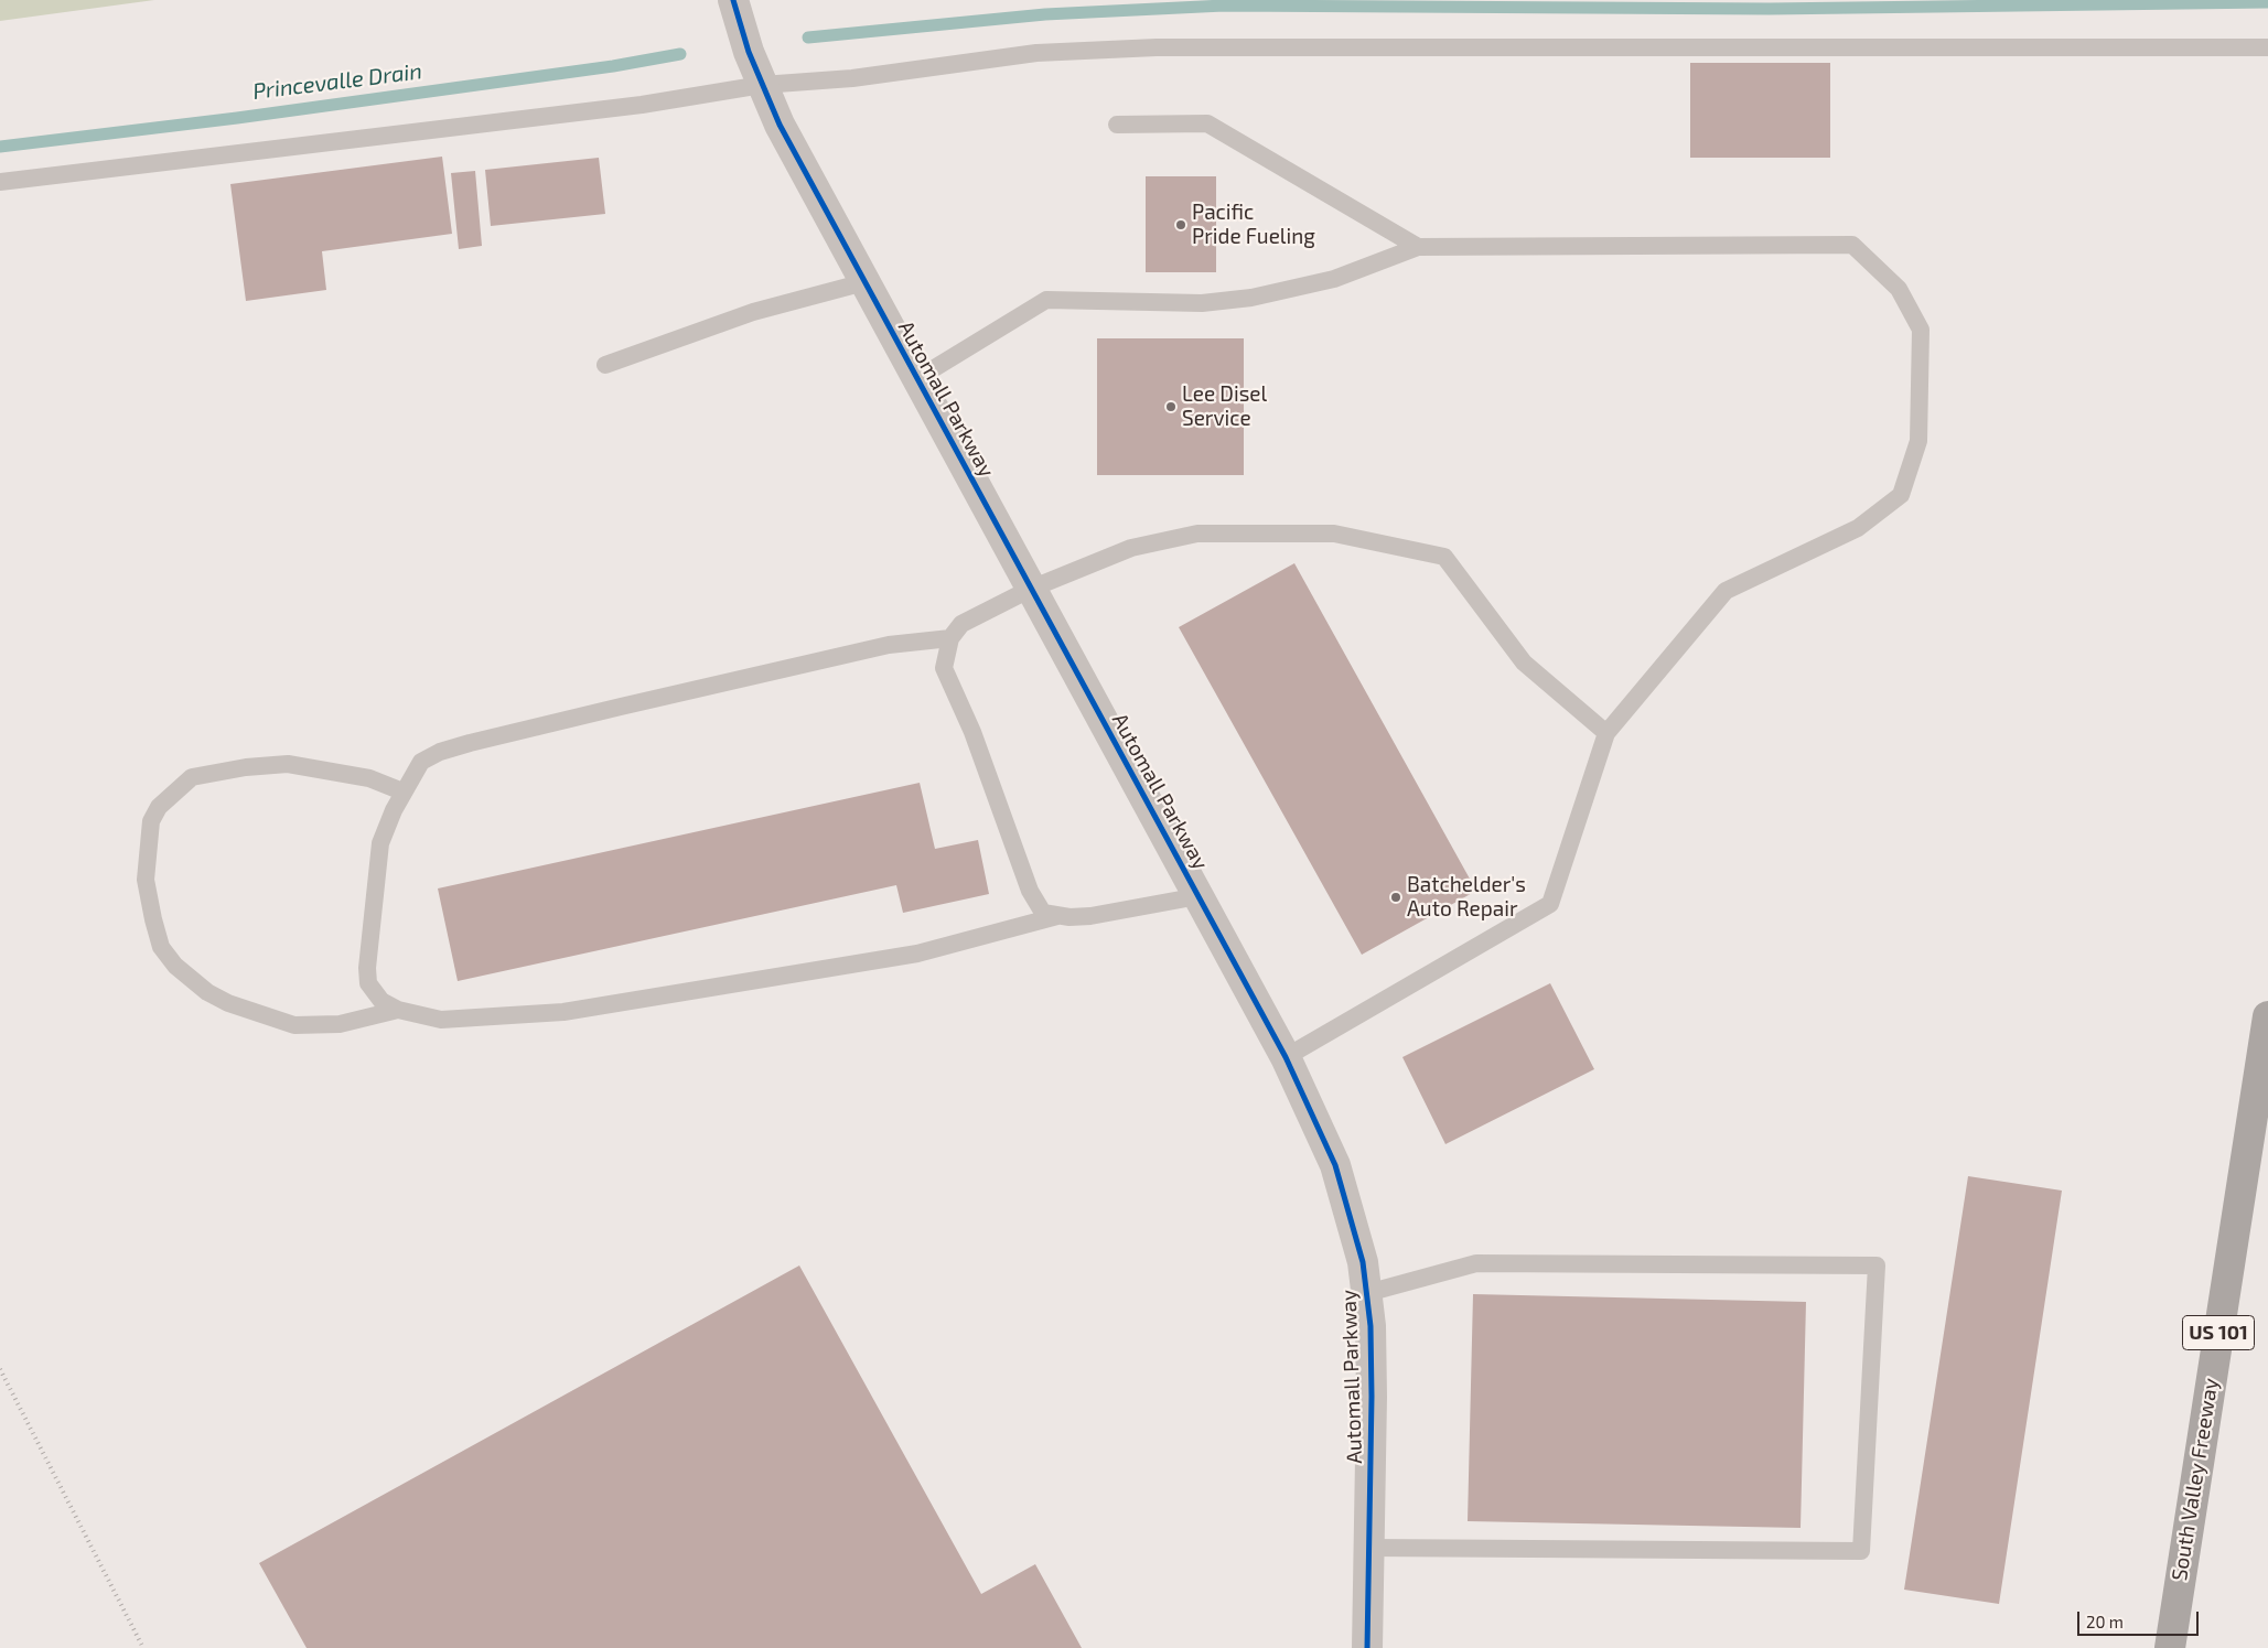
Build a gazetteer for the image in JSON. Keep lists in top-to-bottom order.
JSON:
{
  "streets": {
    "highway": ["US 101", "South Valley Freeway"],
    "street": ["Automall Parkway"]
  },
  "water": ["Princevalle Drain"],
  "places": ["Pacific Pride Fueling", "Lee Disel Service", "Batchelder's Auto Repair"],
  "scale_bar": "20 m"
}
